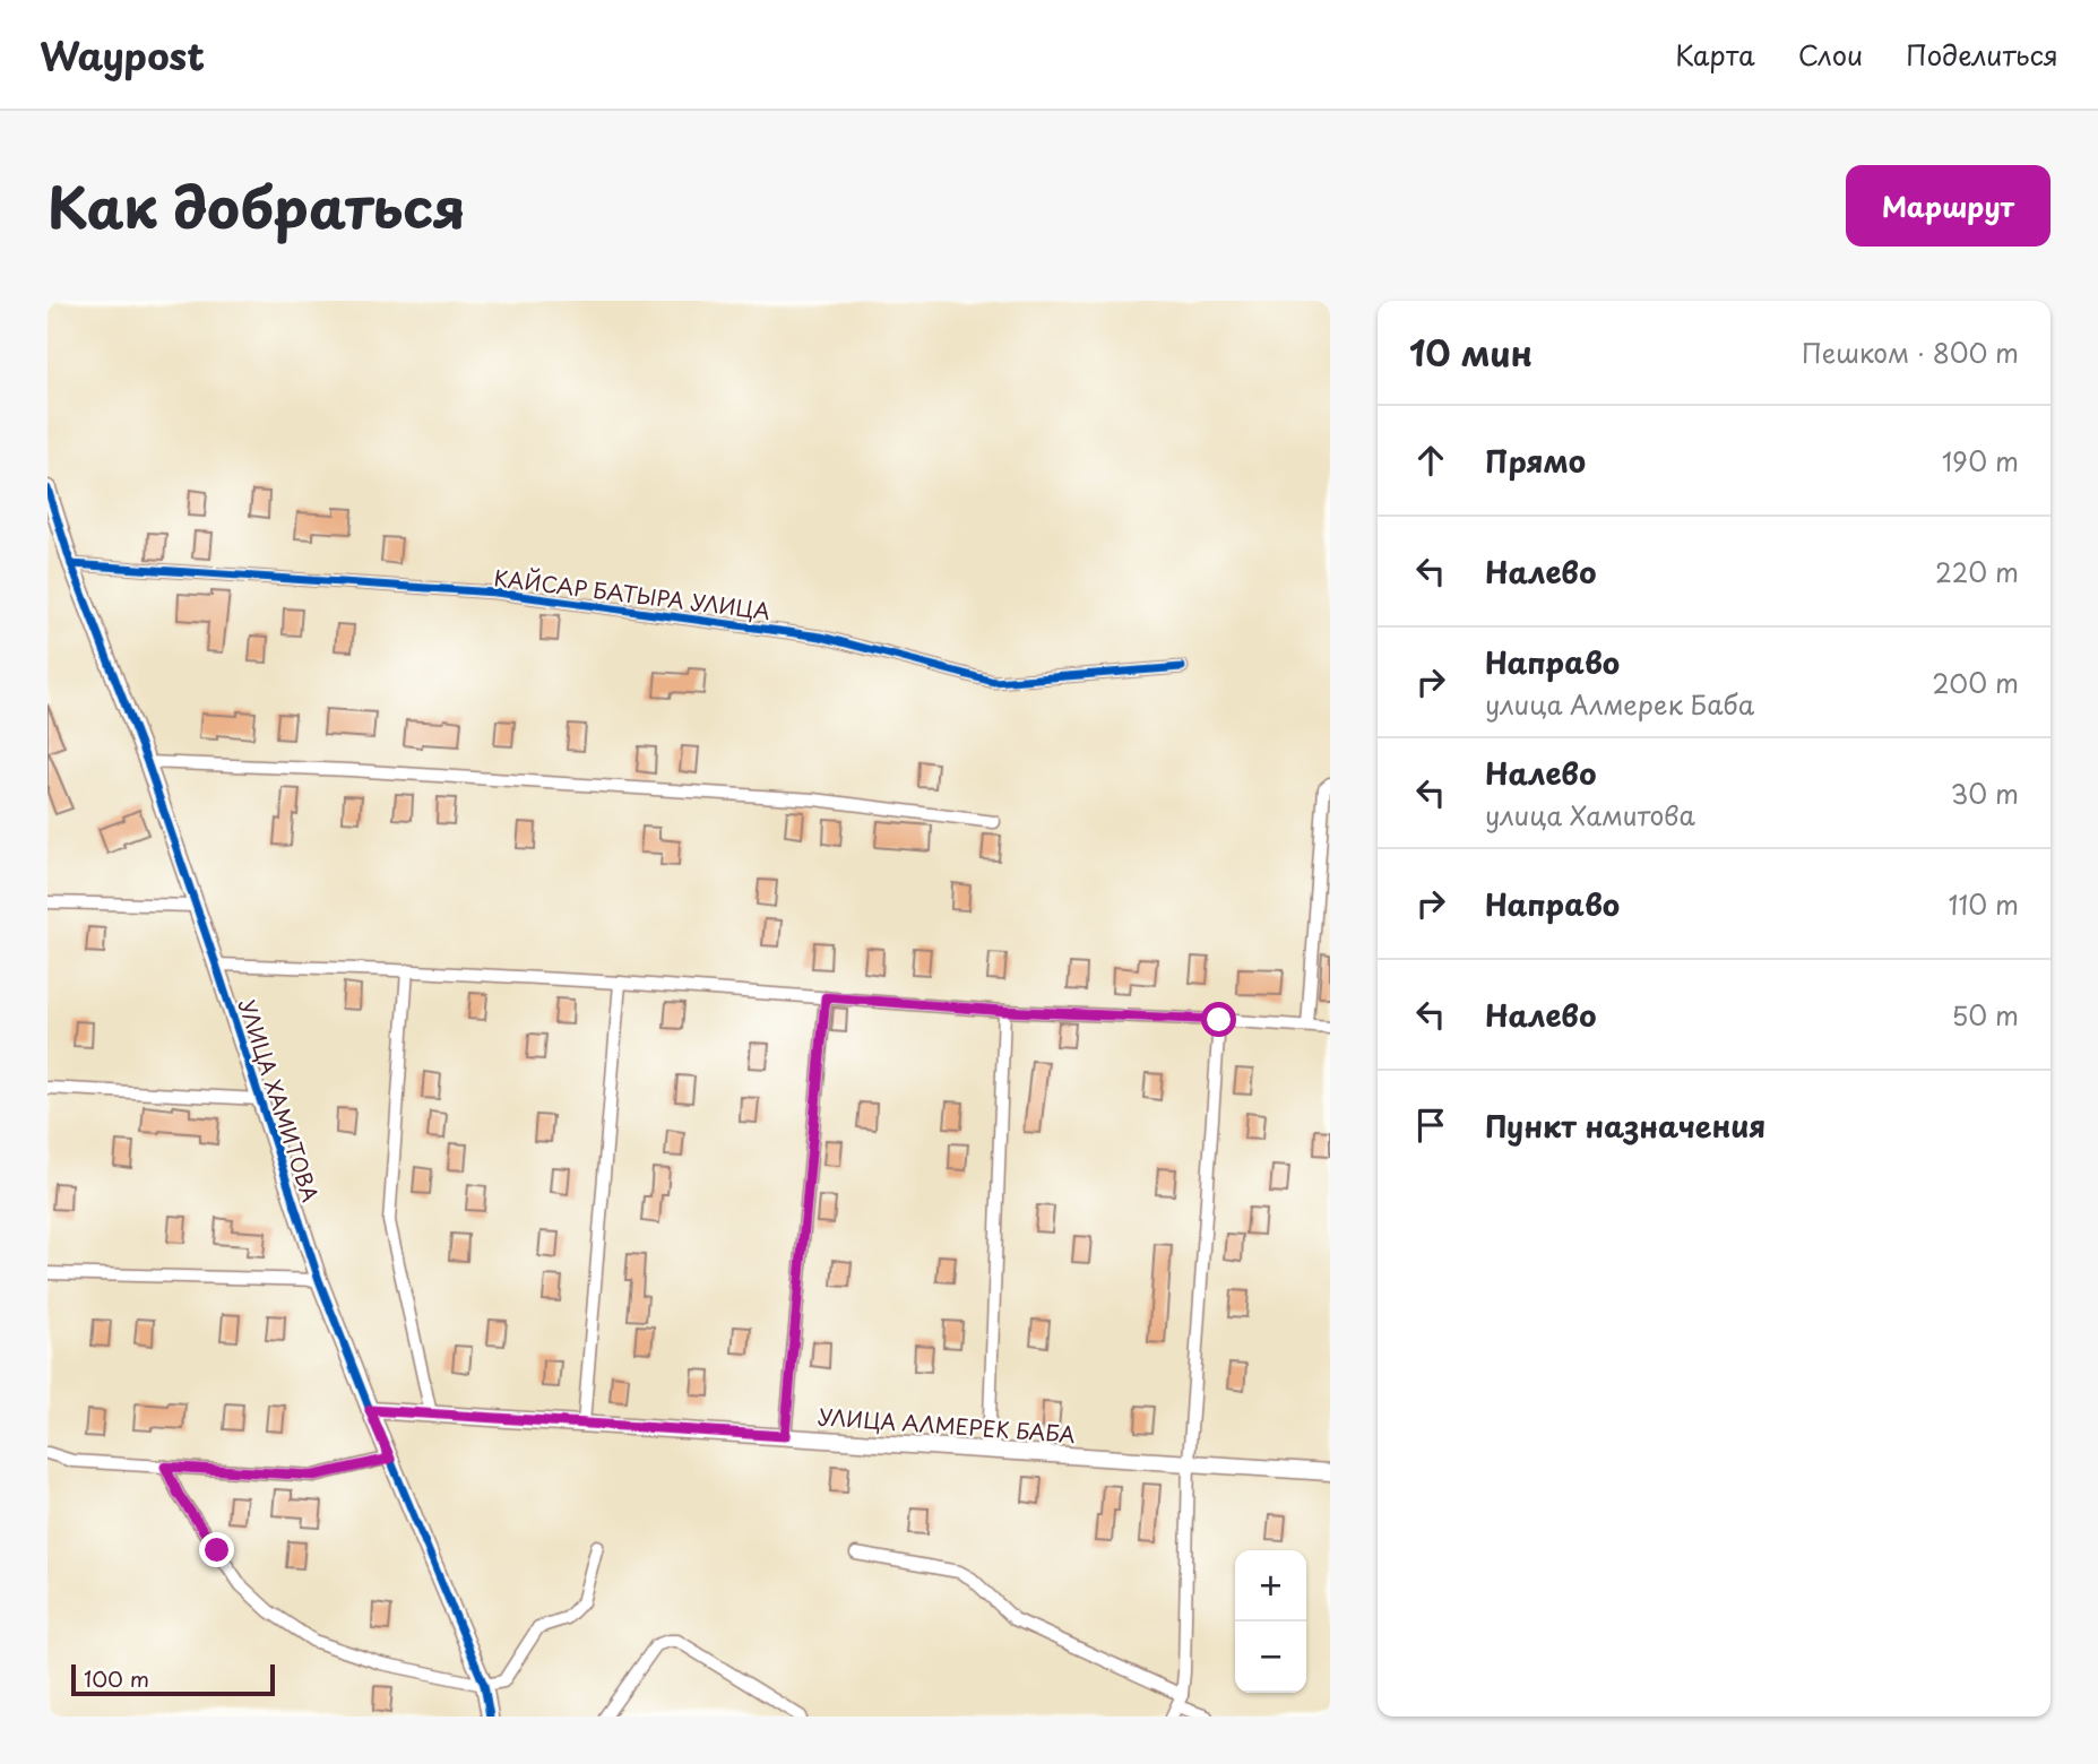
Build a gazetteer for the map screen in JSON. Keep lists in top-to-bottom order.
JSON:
{
  "streets": {
    "street": ["КАЙСАР БАТЫРА УЛИЦА", "УЛИЦА ХАМИТОВА", "УЛИЦА АЛМЕРЕК БАБА"]
  },
  "crossings": [
    ["КАЙСАР БАТЫРА УЛИЦА", "УЛИЦА ХАМИТОВА"],
    ["УЛИЦА ХАМИТОВА", "УЛИЦА АЛМЕРЕК БАБА"]
  ],
  "scale_bar": "100 m",
  "page": {
    "header": "Waypost",
    "nav": ["Карта", "Слои", "Поделиться"],
    "title": "Как добраться",
    "buttons": "Маршрут",
    "heading": ["10 мин", "Пешком · 800 m"],
    "list": [
      ["Прямо", "190 m"],
      ["Налево", "220 m"],
      ["Направо", "улица Алмерек Баба", "200 m"],
      ["Налево", "улица Хамитова", "30 m"],
      ["Направо", "110 m"],
      ["Налево", "50 m"],
      "Пункт назначения"
    ],
    "map_buttons": ["+", "−"],
    "scale": "100 m"
  }
}
